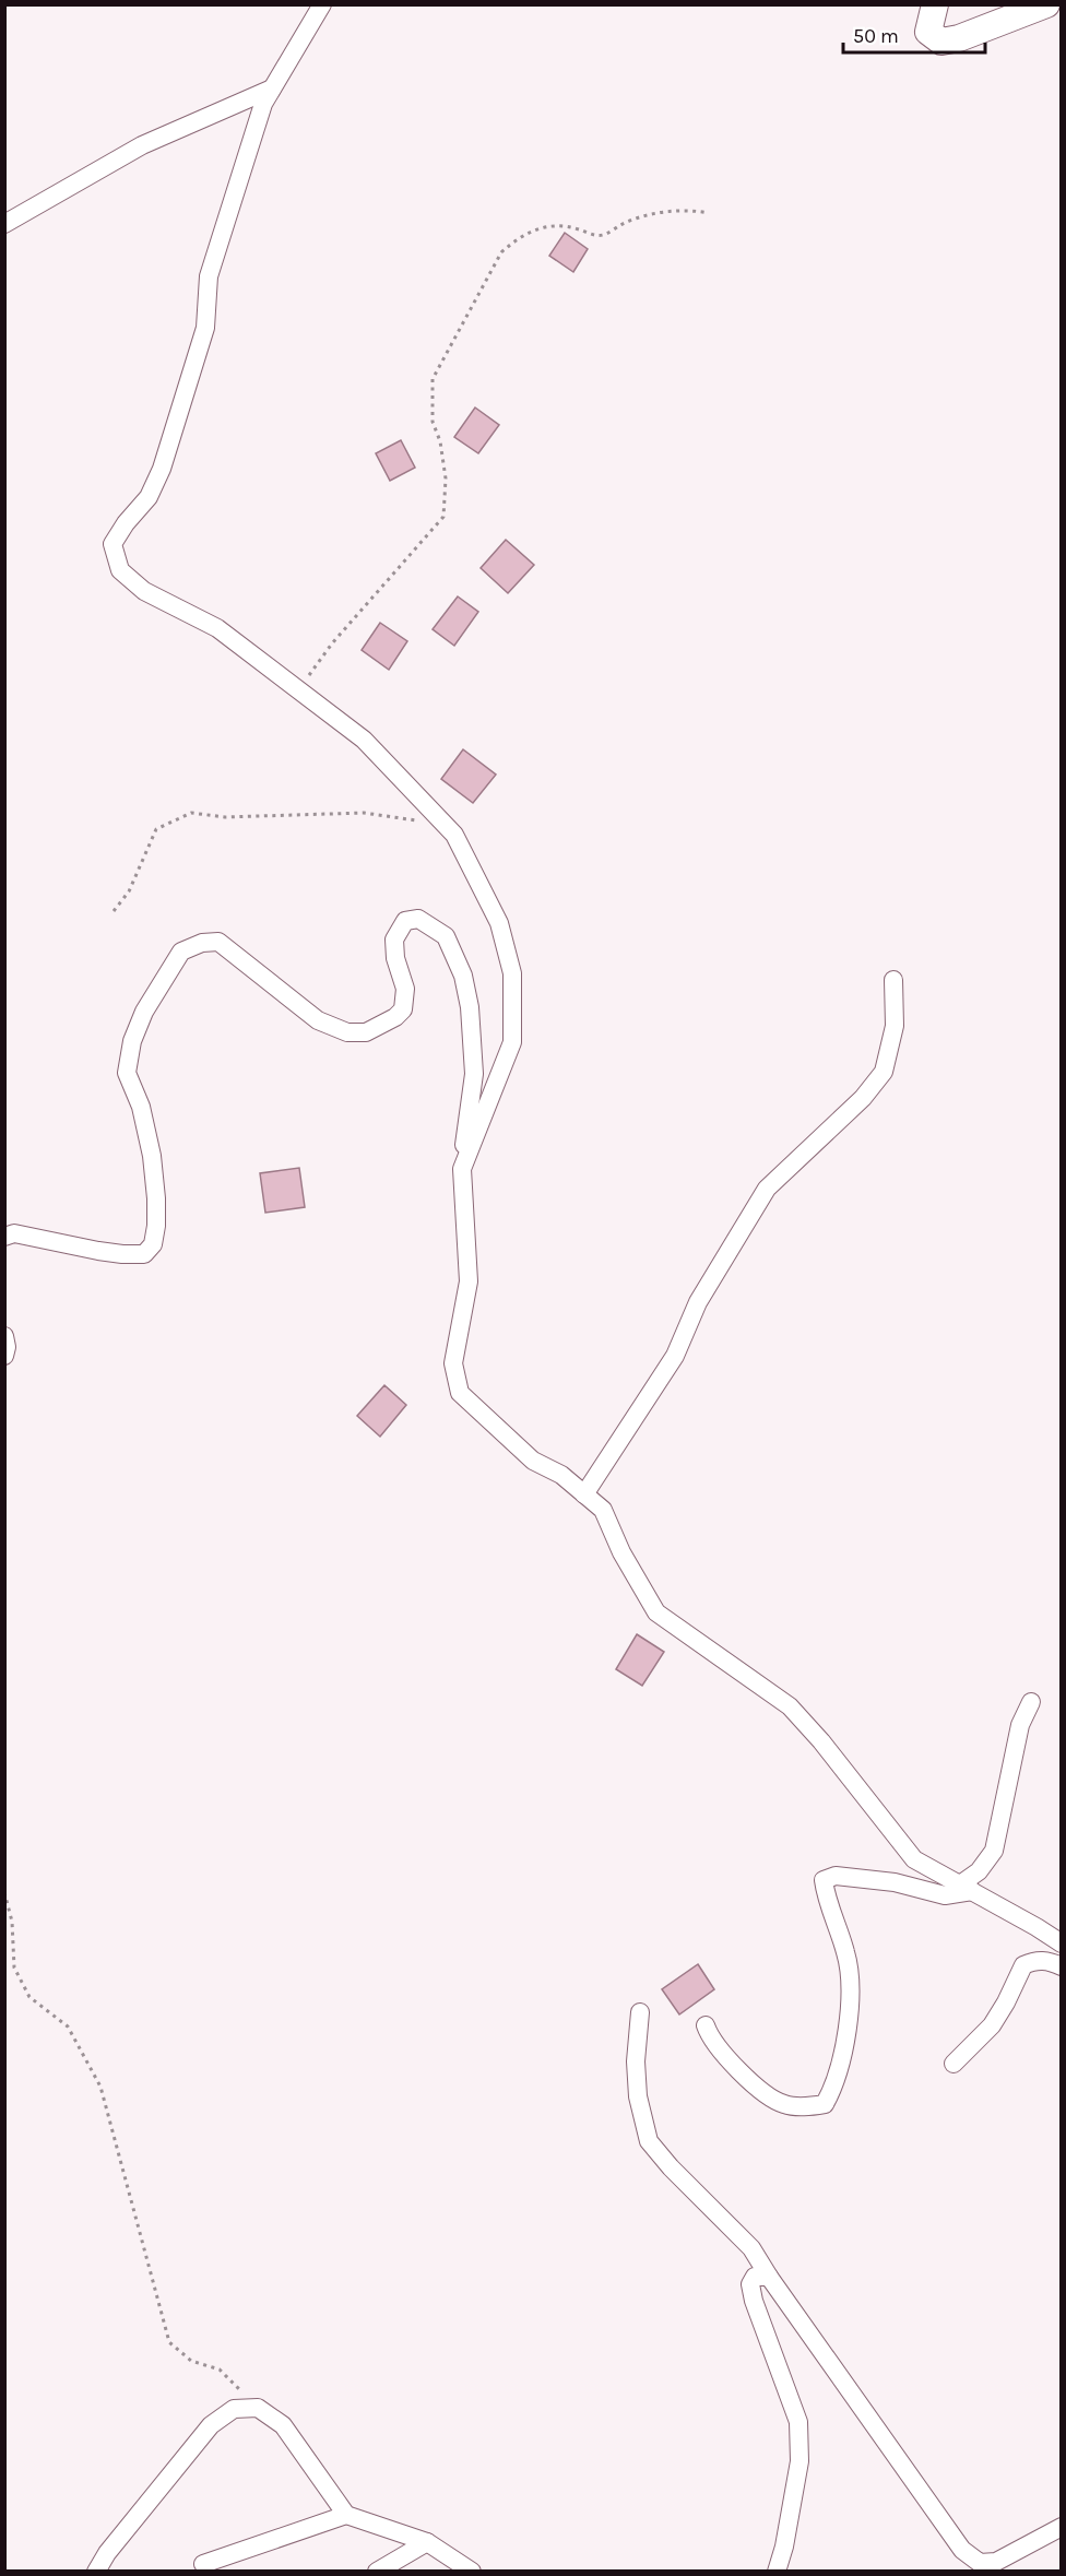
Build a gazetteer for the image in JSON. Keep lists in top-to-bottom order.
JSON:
{
  "scale_bar": "50 m"
}
